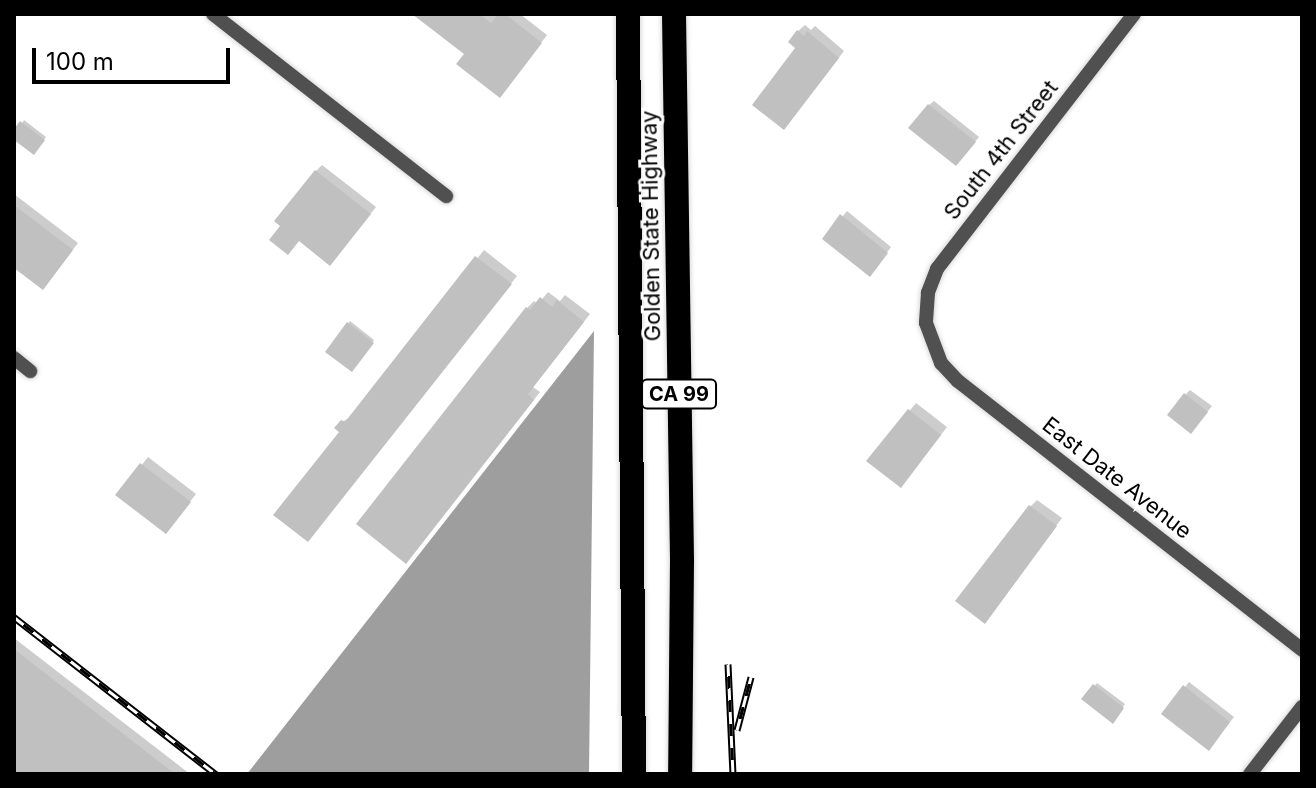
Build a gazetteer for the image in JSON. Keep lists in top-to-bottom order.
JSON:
{
  "streets": {
    "highway": ["Golden State Highway", "CA 99"],
    "street": ["South 4th Street", "East Date Avenue"]
  },
  "crossings": [
    ["South 4th Street", "East Date Avenue"]
  ],
  "scale_bar": "100 m"
}
